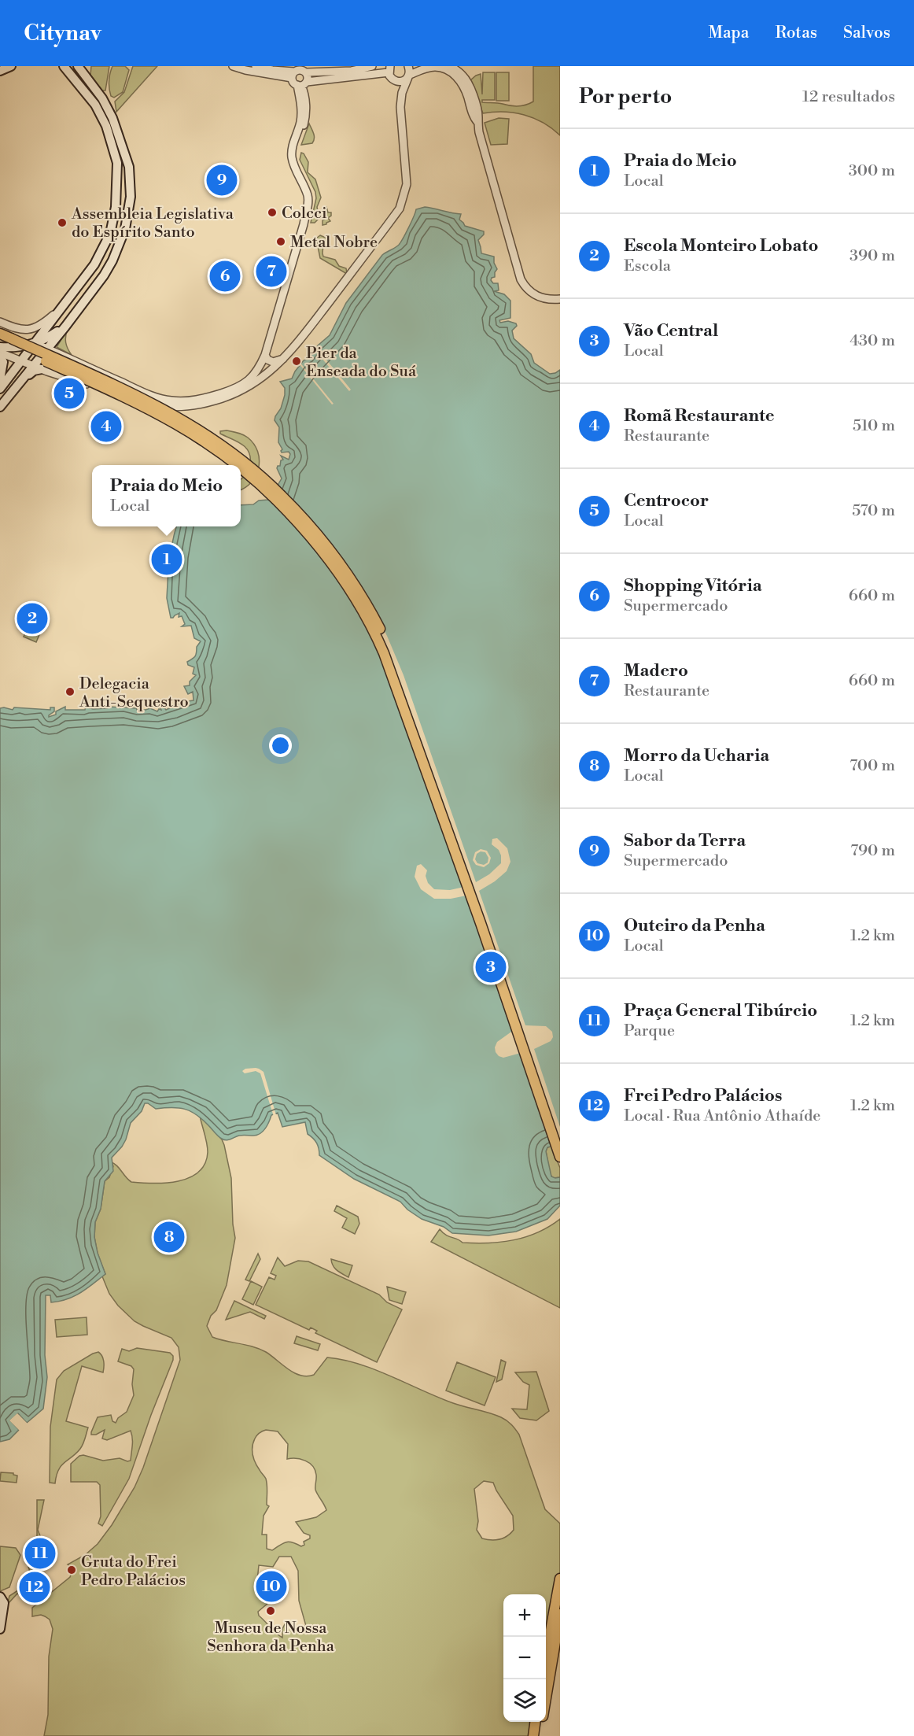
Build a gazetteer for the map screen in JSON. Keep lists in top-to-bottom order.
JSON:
{
  "places": [
    "Colcci",
    "Assembleia Legislativa do Espírito Santo",
    "Metal Nobre",
    "Pier da Enseada do Suá",
    "Delegacia Anti-Sequestro",
    "Gruta do Frei Pedro Palácios",
    "Museu de Nossa Senhora da Penha"
  ],
  "page": {
    "header": "Citynav",
    "nav": ["Mapa", "Rotas", "Salvos"],
    "heading": ["Por perto", "12 resultados"],
    "list": [
      {
        "mark": "1",
        "name": "Praia do Meio",
        "note": "Local",
        "value": "300 m"
      },
      {
        "mark": "2",
        "name": "Escola Monteiro Lobato",
        "note": "Escola",
        "value": "390 m"
      },
      {
        "mark": "3",
        "name": "Vão Central",
        "note": "Local",
        "value": "430 m"
      },
      {
        "mark": "4",
        "name": "Romã Restaurante",
        "note": "Restaurante",
        "value": "510 m"
      },
      {
        "mark": "5",
        "name": "Centrocor",
        "note": "Local",
        "value": "570 m"
      },
      {
        "mark": "6",
        "name": "Shopping Vitória",
        "note": "Supermercado",
        "value": "660 m"
      },
      {
        "mark": "7",
        "name": "Madero",
        "note": "Restaurante",
        "value": "660 m"
      },
      {
        "mark": "8",
        "name": "Morro da Ucharia",
        "note": "Local",
        "value": "700 m"
      },
      {
        "mark": "9",
        "name": "Sabor da Terra",
        "note": "Supermercado",
        "value": "790 m"
      },
      {
        "mark": "10",
        "name": "Outeiro da Penha",
        "note": "Local",
        "value": "1.2 km"
      },
      {
        "mark": "11",
        "name": "Praça General Tibúrcio",
        "note": "Parque",
        "value": "1.2 km"
      },
      {
        "mark": "12",
        "name": "Frei Pedro Palácios",
        "note": "Local · Rua Antônio Athaíde",
        "value": "1.2 km"
      }
    ],
    "pins": [
      "9",
      "7",
      "6",
      "5",
      "4",
      "1",
      "2",
      "3",
      "8",
      "11",
      "10",
      "12"
    ],
    "popup": ["Praia do Meio", "Local"],
    "map_buttons": ["+", "−"]
  }
}
